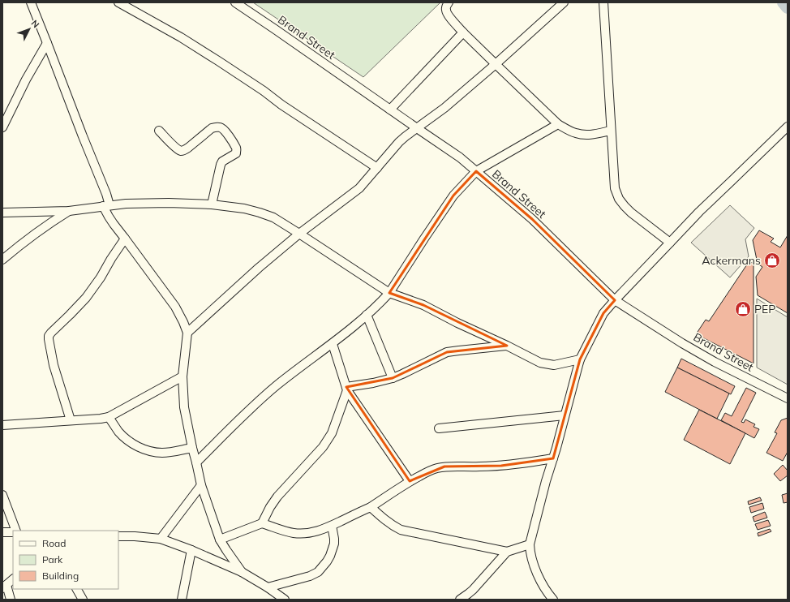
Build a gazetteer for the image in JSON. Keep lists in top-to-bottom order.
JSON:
{
  "streets": {
    "street": ["Brand Street"]
  },
  "places": {
    "shop": ["Ackermans", "PEP"]
  },
  "legend": ["Road", "Park", "Building"],
  "north": "top right"
}
